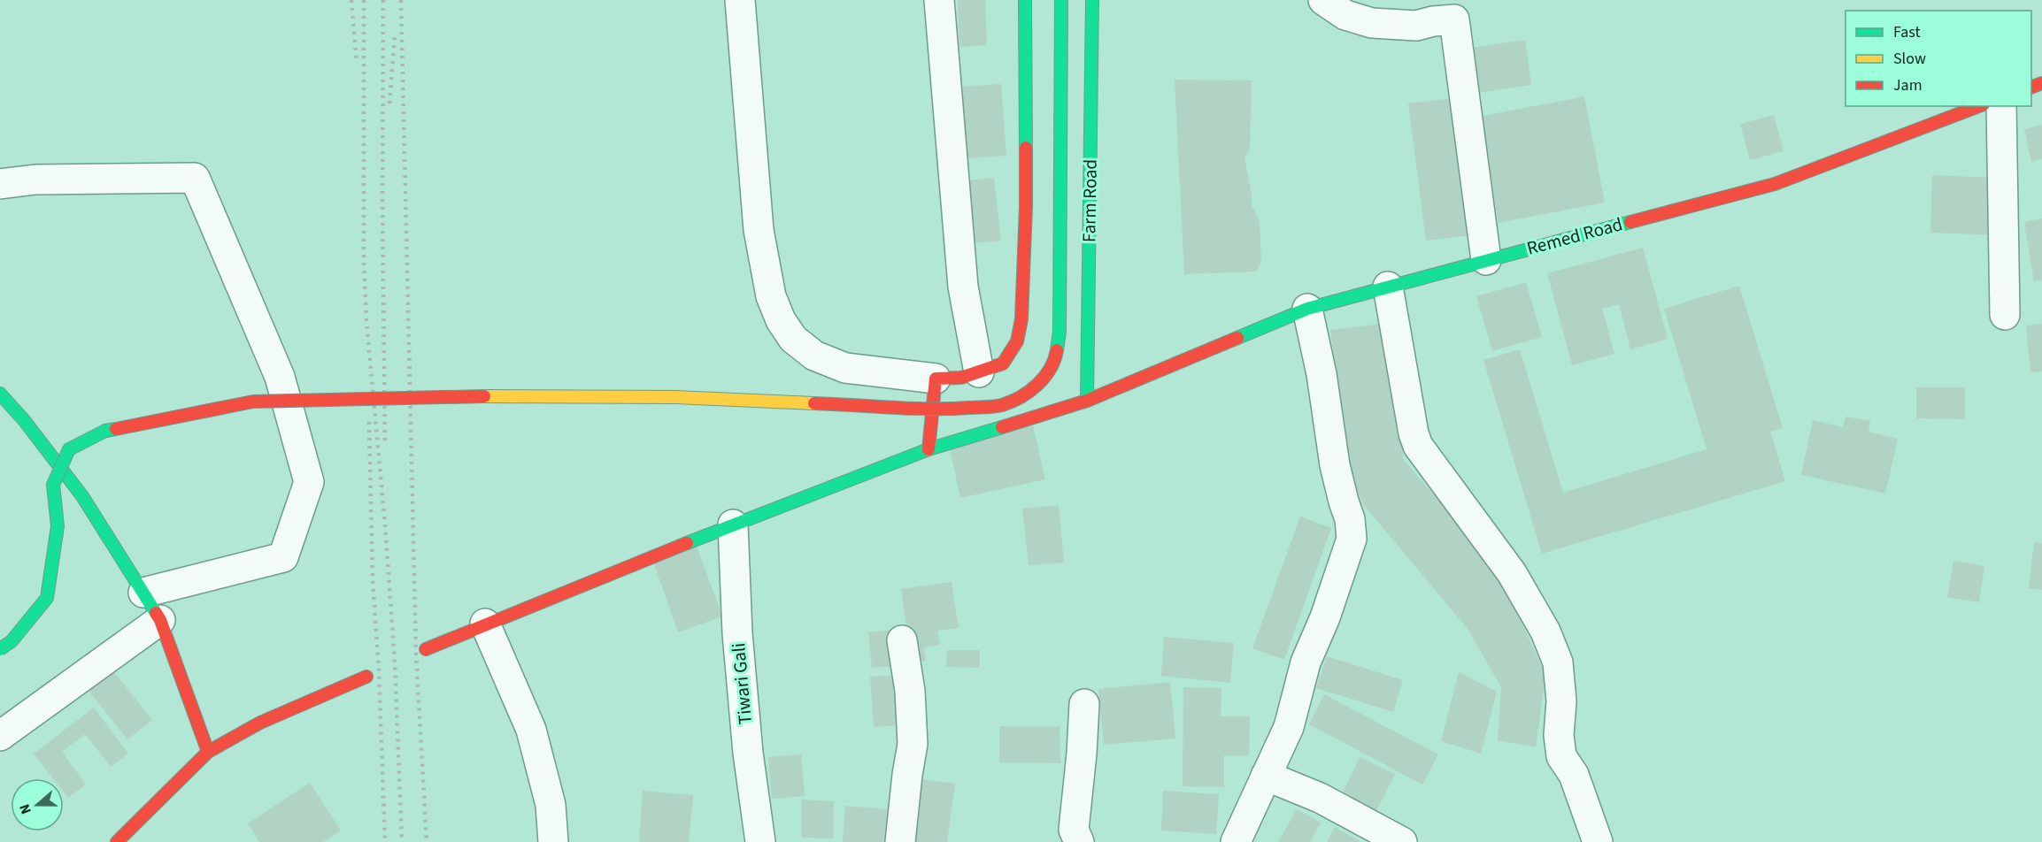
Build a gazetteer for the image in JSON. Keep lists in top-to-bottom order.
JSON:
{
  "streets": {
    "street": ["Farm Road", "Remed Road", "Tiwari Gali"]
  },
  "crossings": [
    ["Farm Road", "Remed Road"],
    ["Remed Road", "Tiwari Gali"]
  ],
  "legend": ["Fast", "Slow", "Jam"],
  "north": "left"
}
